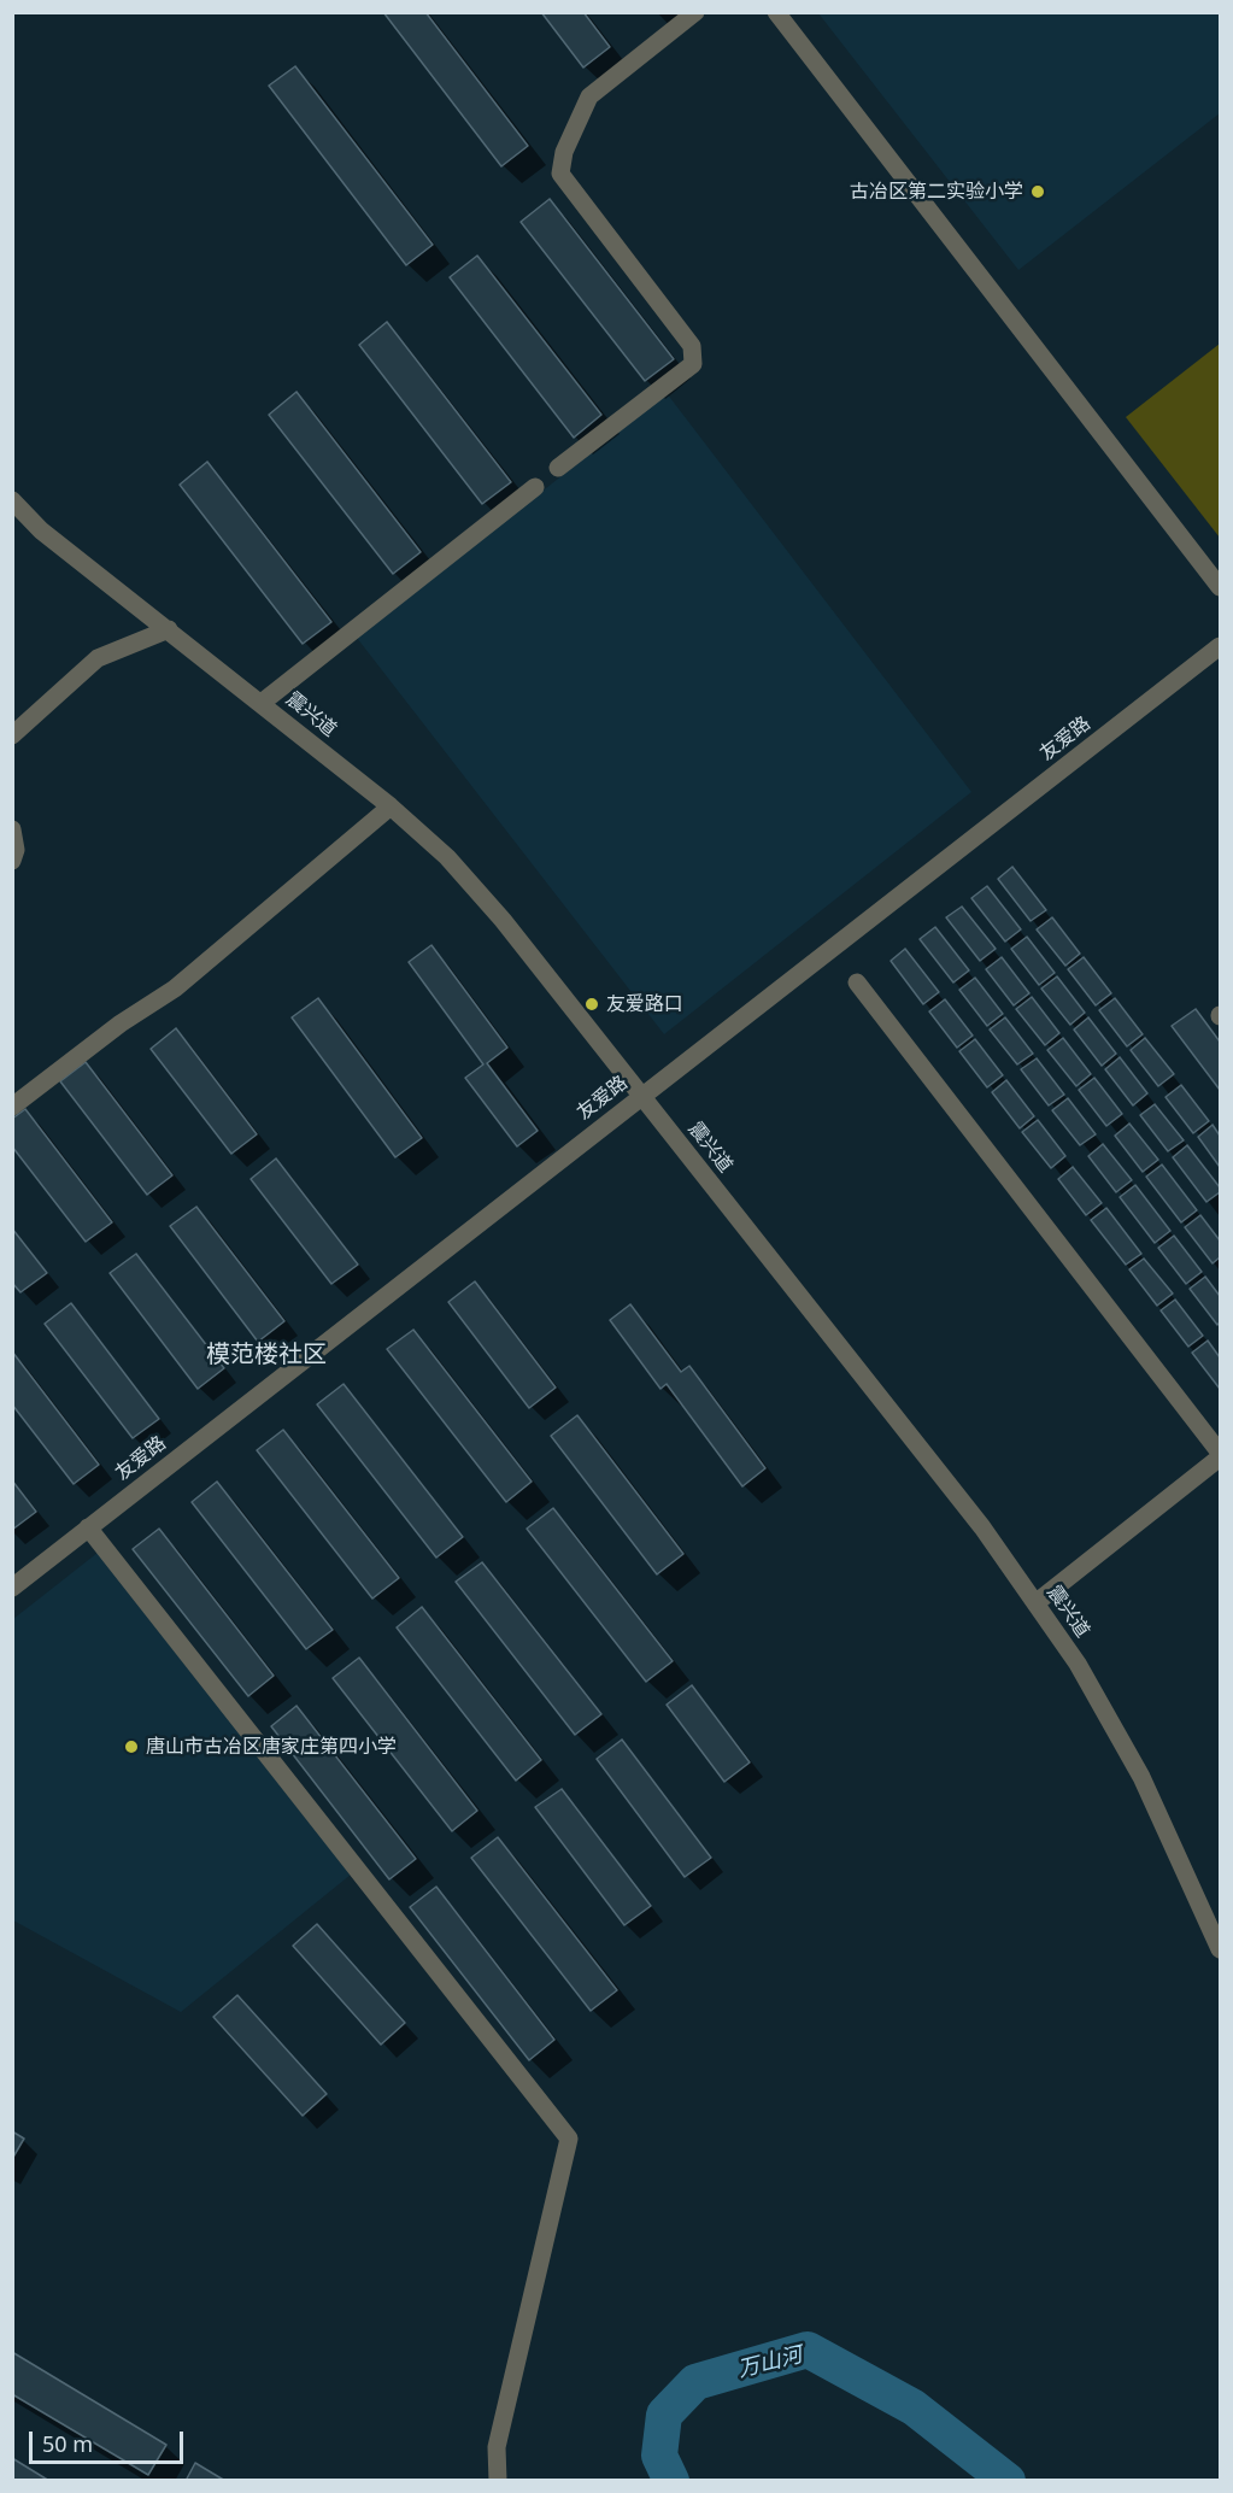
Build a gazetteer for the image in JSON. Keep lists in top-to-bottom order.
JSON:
{
  "streets": {
    "street": ["震兴道", "友爱路"]
  },
  "crossings": [
    ["震兴道", "友爱路"]
  ],
  "districts": ["模范楼社区"],
  "water": ["万山河"],
  "places": ["古冶区第二实验小学", "友爱路口", "唐山市古冶区唐家庄第四小学"],
  "scale_bar": "50 m"
}
